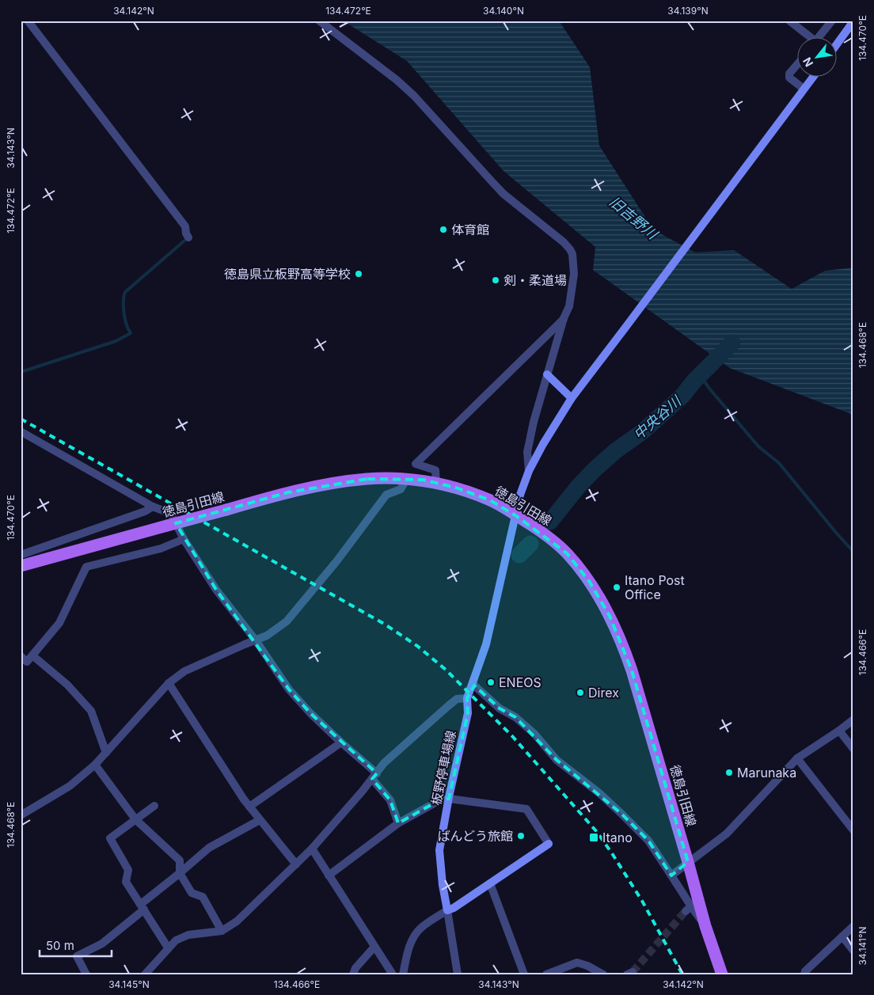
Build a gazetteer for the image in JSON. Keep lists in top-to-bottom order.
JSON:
{
  "streets": {
    "main road": ["徳島引田線"],
    "street": ["板野停車場線"]
  },
  "crossings": [
    ["徳島引田線", "板野停車場線"]
  ],
  "water": ["旧吉野川", "中央谷川"],
  "places": {
    "other": [
      "体育館",
      "徳島県立板野高等学校",
      "剣・柔道場",
      "Itano Post Office",
      "ENEOS",
      "Direx",
      "Marunaka",
      "ばんどう旅館"
    ],
    "transit": ["Itano"]
  },
  "scale_bar": "50 m",
  "north": "bottom left",
  "coordinates": [
    "34.142°N",
    "134.472°E",
    "34.140°N",
    "34.139°N",
    "134.470°E",
    "34.143°N",
    "134.468°E",
    "134.466°E",
    "34.141°N",
    "34.145°N"
  ]
}
